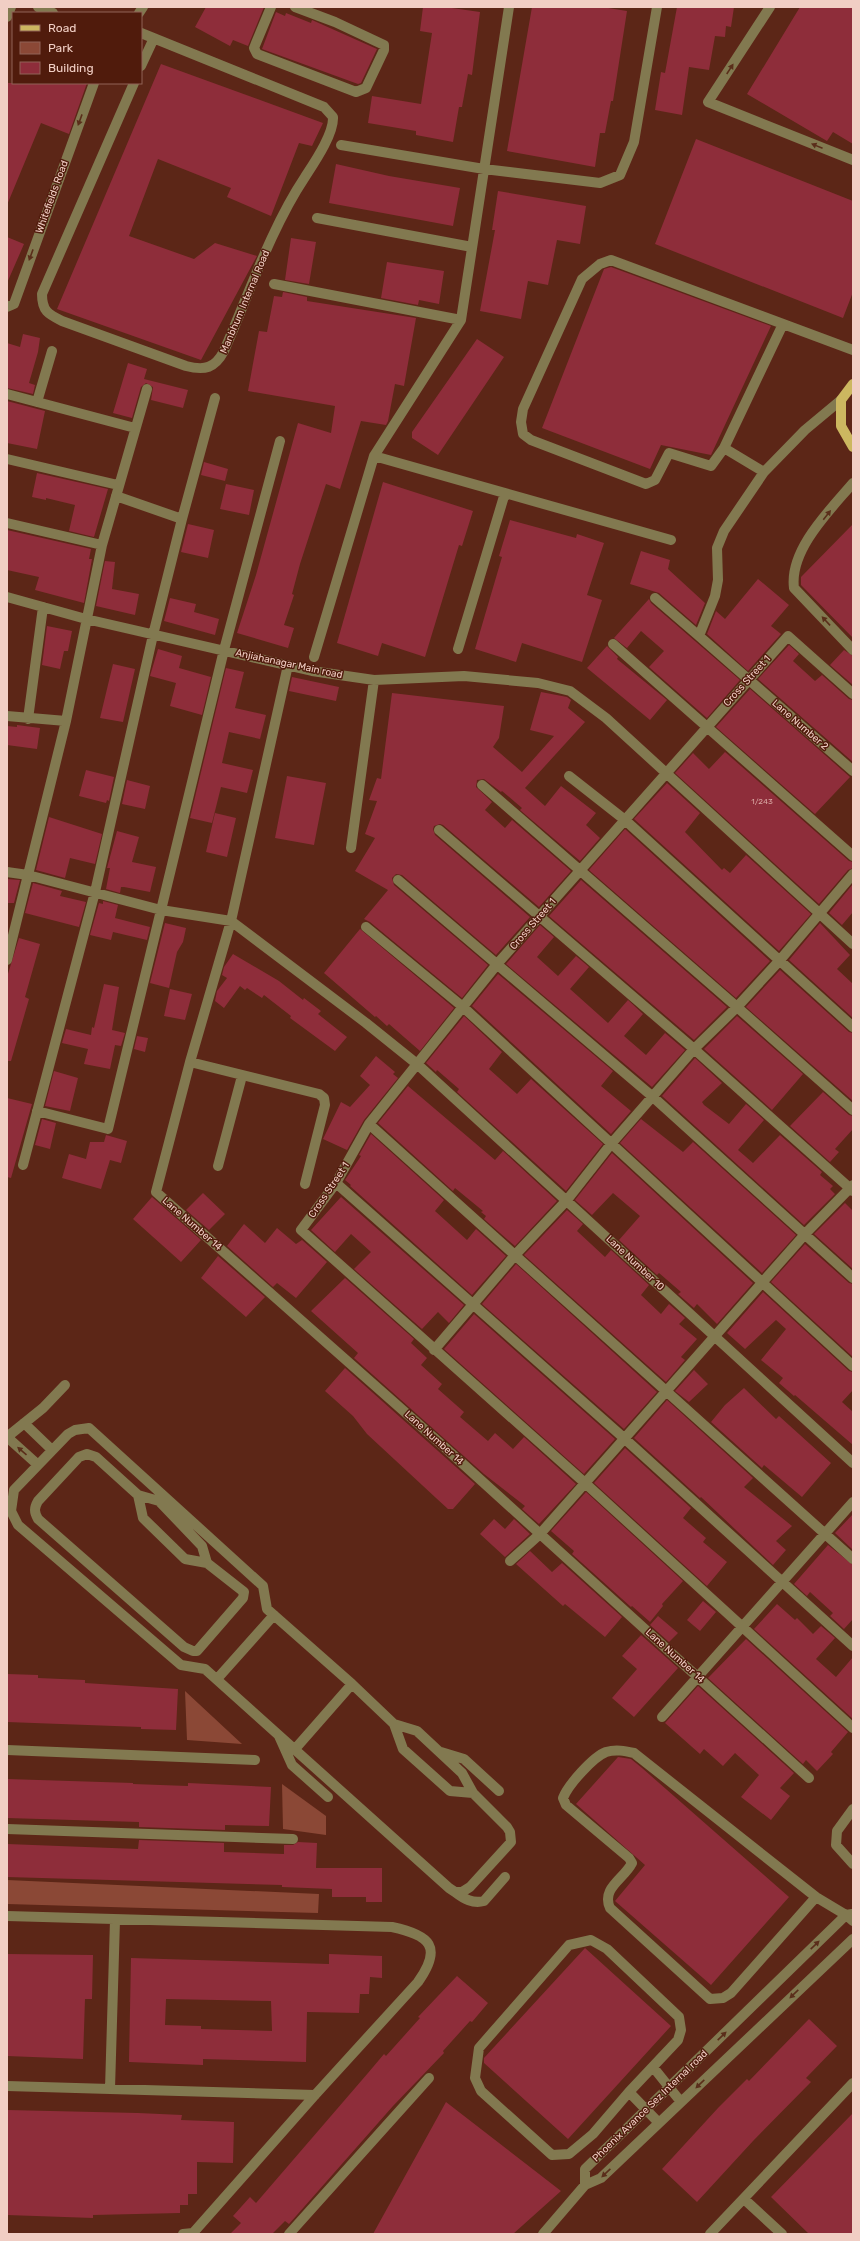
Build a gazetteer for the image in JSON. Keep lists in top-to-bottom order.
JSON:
{
  "streets": {
    "street": [
      "Whitefields Road",
      "Manbhum Internal Road",
      "Anjiahanagar Main road",
      "Cross Street 1",
      "Lane Number 2",
      "Lane Number 14",
      "Lane Number 10",
      "Phoenix Avance Sez Internal road"
    ]
  },
  "crossings": [
    ["Anjiahanagar Main road", "Cross Street 1"],
    ["Cross Street 1", "Lane Number 2"],
    ["Cross Street 1", "Lane Number 10"]
  ],
  "one_way": ["Whitefields Road"],
  "house_numbers": ["1/243"],
  "legend": ["Road", "Park", "Building"]
}
